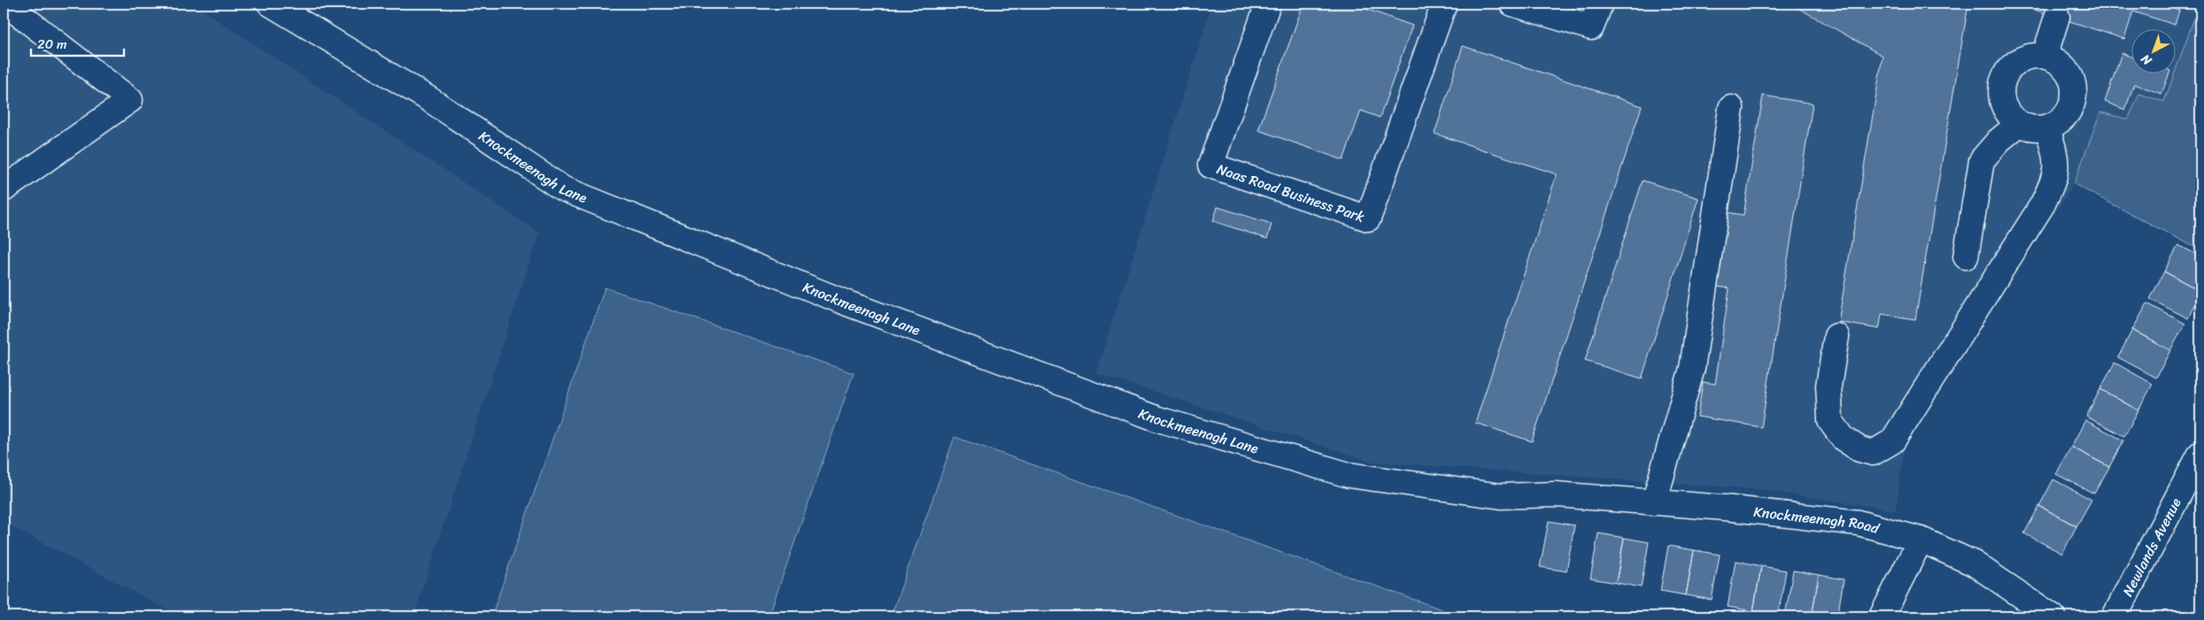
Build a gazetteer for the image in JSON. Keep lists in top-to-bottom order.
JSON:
{
  "streets": {
    "street": [
      "Knockmeenagh Lane",
      "Naas Road Business Park",
      "Knockmeenagh Road",
      "Newlands Avenue"
    ]
  },
  "crossings": [
    ["Knockmeenagh Lane", "Knockmeenagh Road"]
  ],
  "scale_bar": "20 m",
  "north": "bottom left"
}
